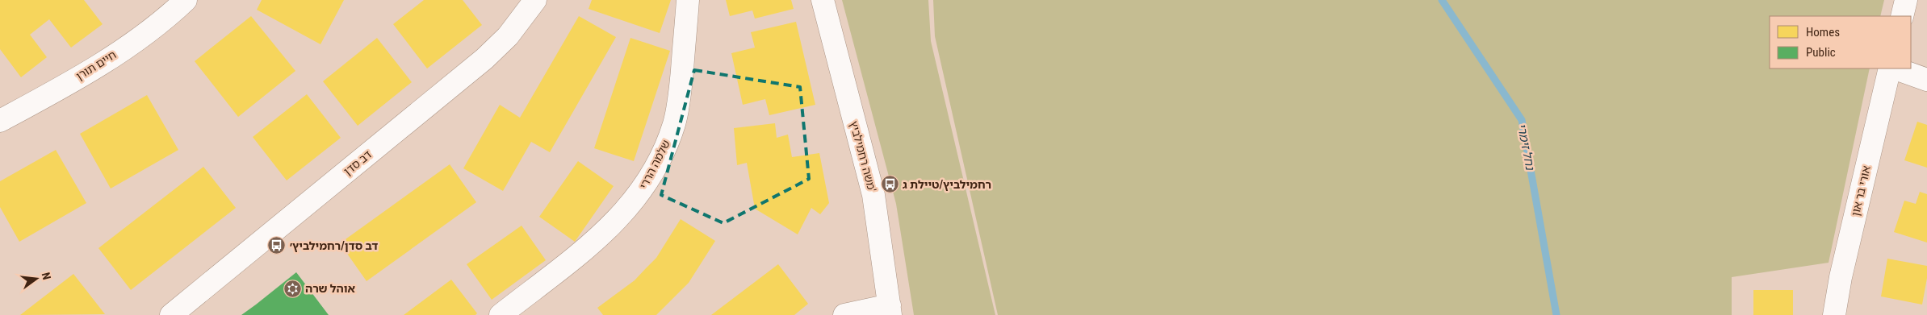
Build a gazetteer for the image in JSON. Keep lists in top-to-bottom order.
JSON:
{
  "streets": {
    "street": [
      "חיים תורן",
      "משה רחמילביץ'",
      "דב סדן",
      "שלמה הררי",
      "אורי בר און"
    ]
  },
  "water": ["נחל זימרי"],
  "places": {
    "bus stop": ["רחמילביץ/טיילת ג", "דב סדן/רחמילביץ׳"],
    "synagogue": ["אוהל שרה"]
  },
  "legend": ["Homes", "Public"],
  "north": "right"
}
